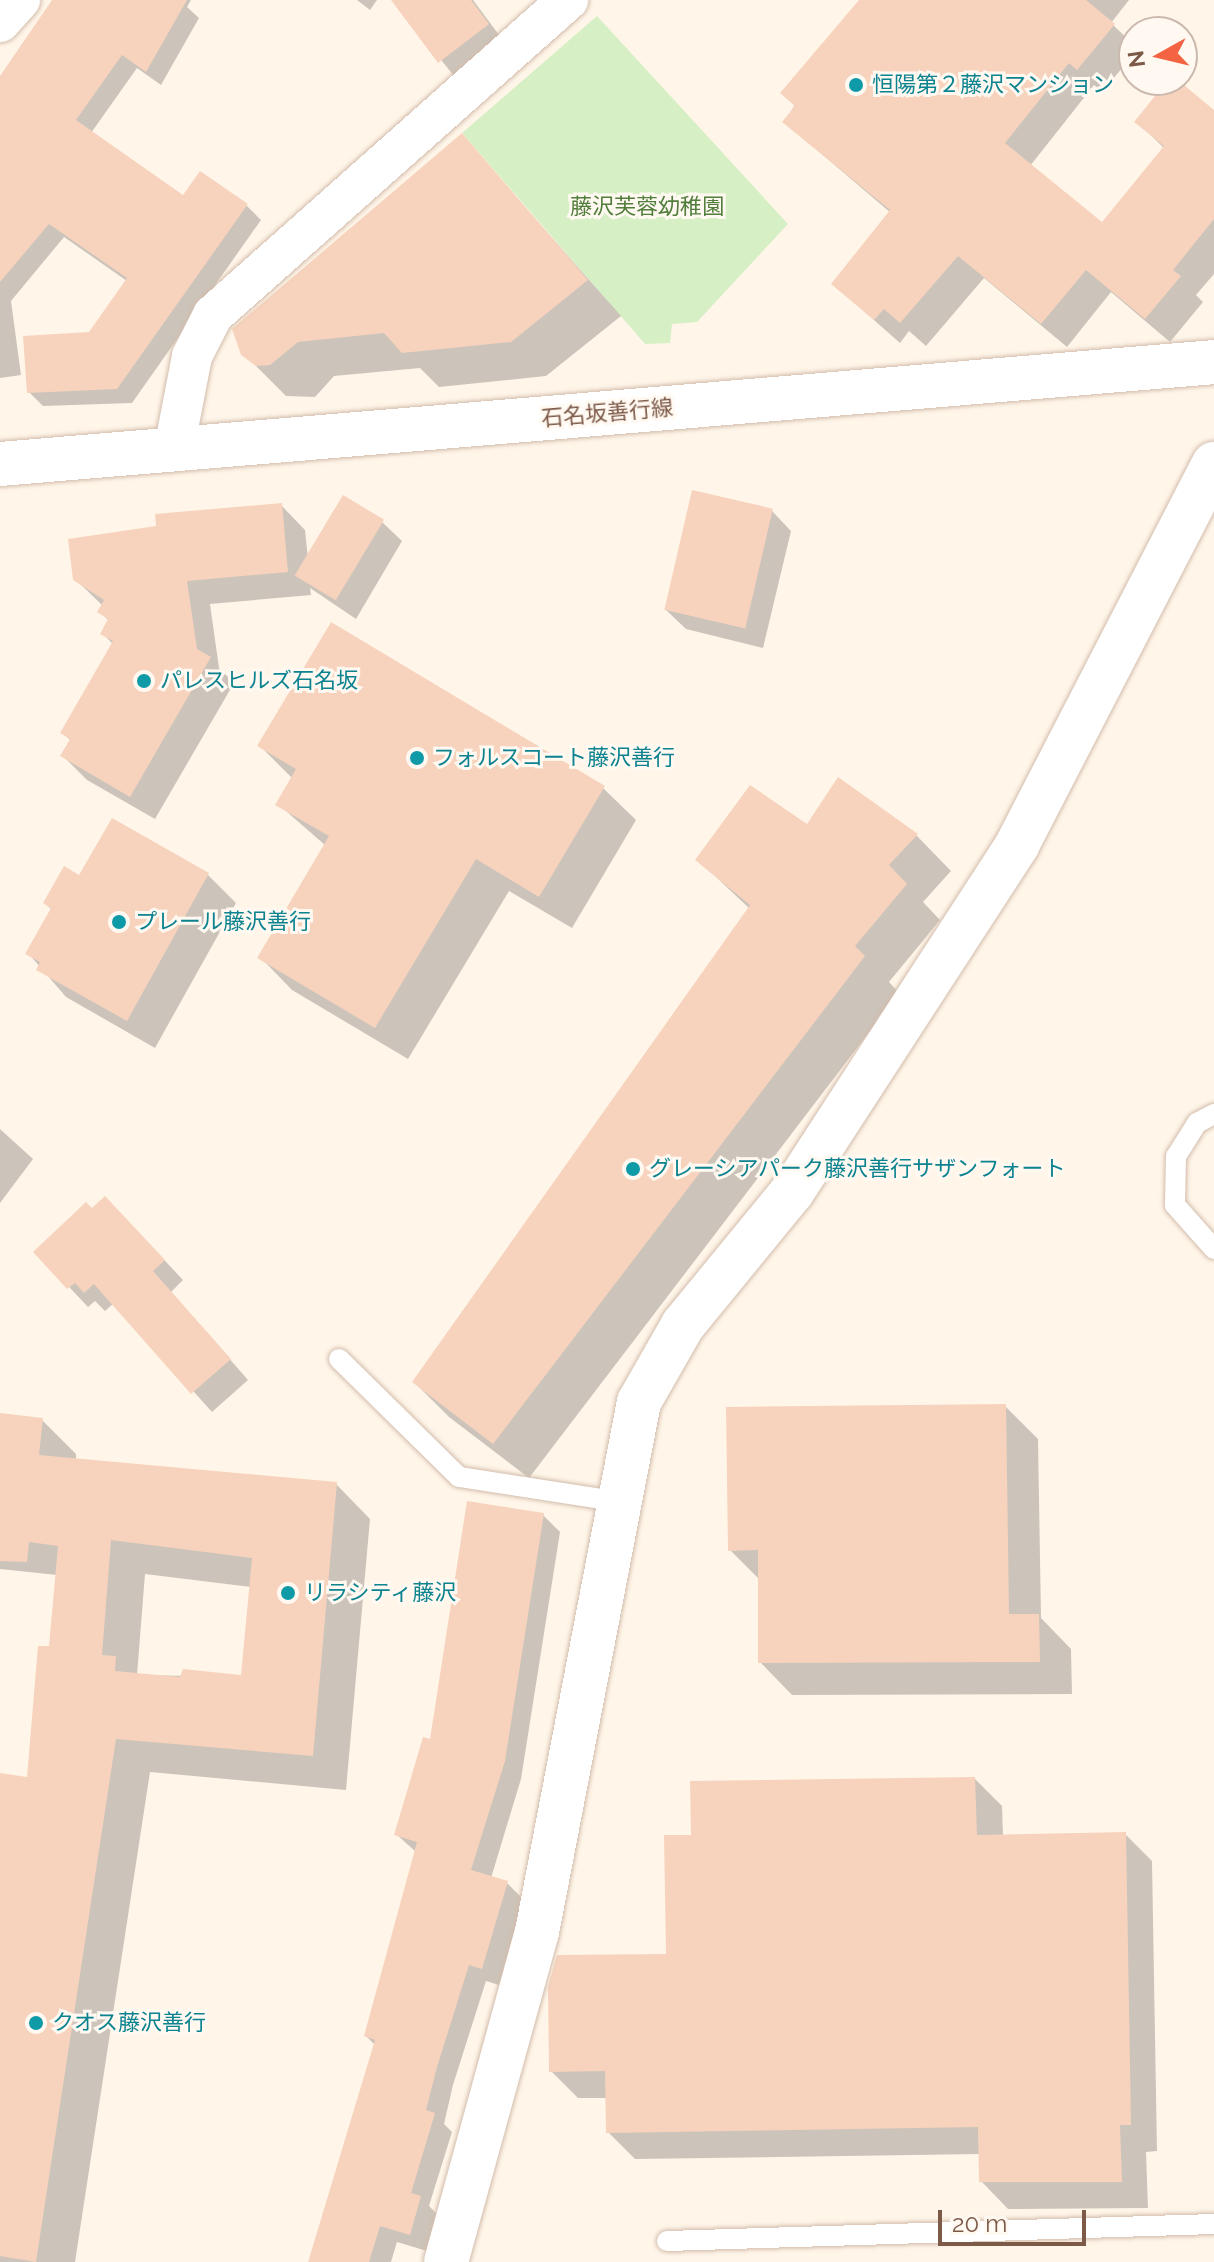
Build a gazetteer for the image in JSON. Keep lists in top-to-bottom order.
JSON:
{
  "streets": {
    "street": ["石名坂善行線"]
  },
  "parks": ["藤沢芙蓉幼稚園"],
  "places": [
    "恒陽第２藤沢マンション",
    "パレスヒルズ石名坂",
    "フォルスコート藤沢善行",
    "プレール藤沢善行",
    "グレーシアパーク藤沢善行サザンフォート",
    "リラシティ藤沢",
    "クオス藤沢善行"
  ],
  "scale_bar": "20 m",
  "north": "left"
}
